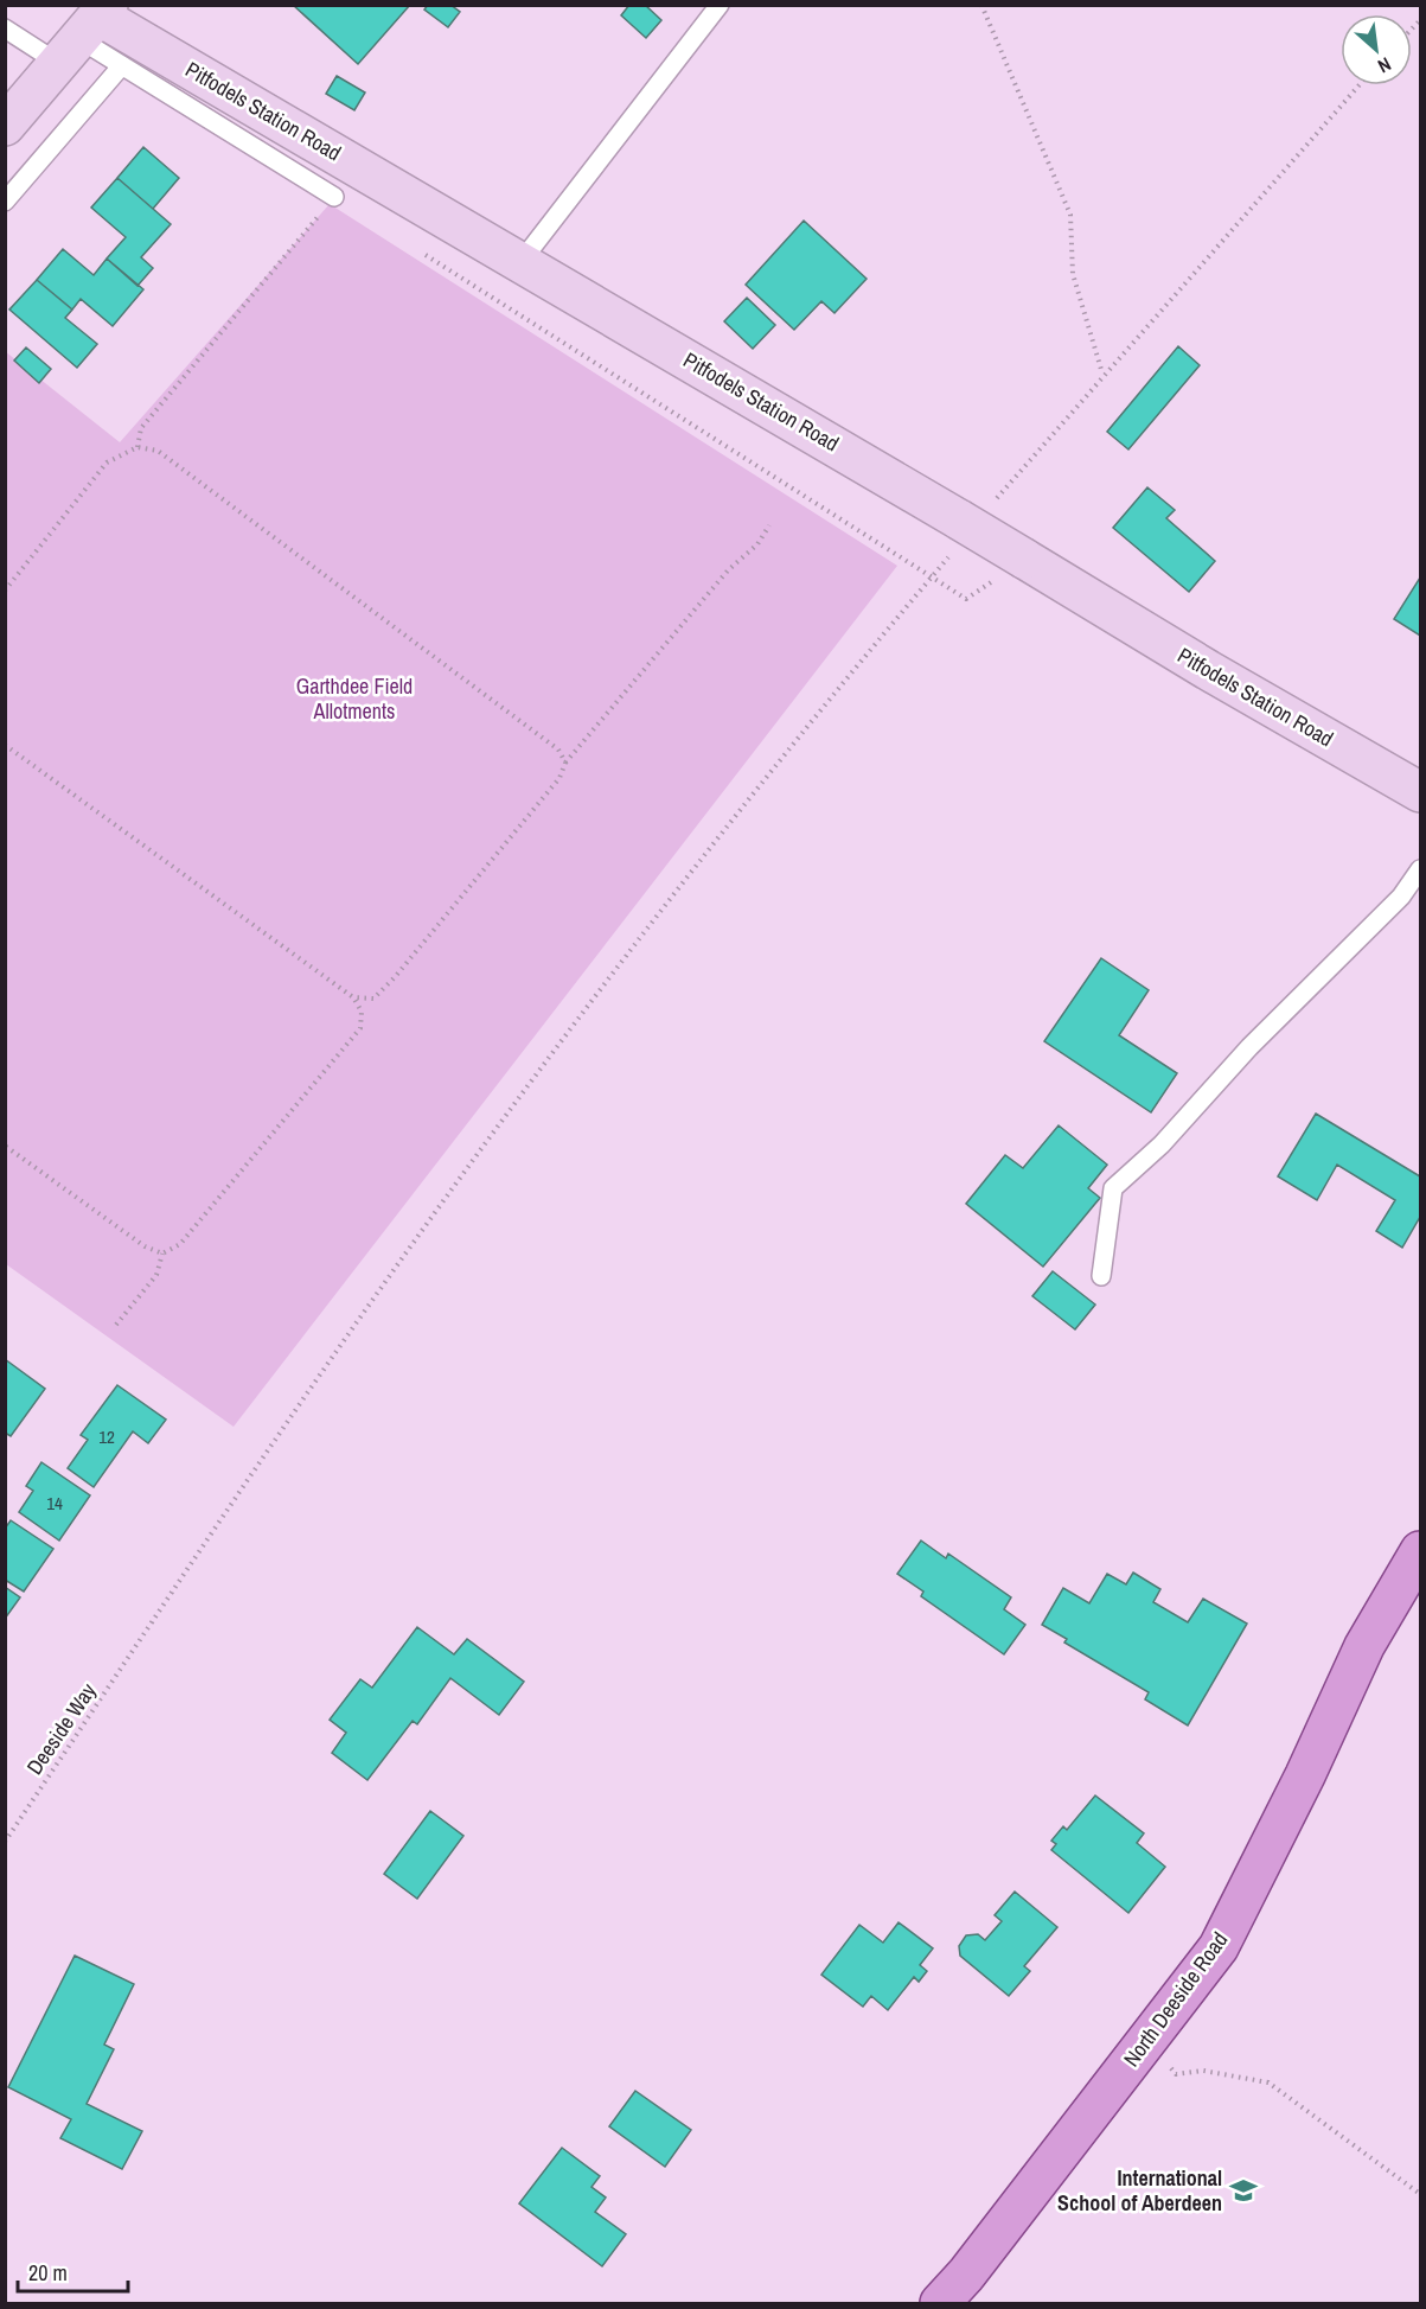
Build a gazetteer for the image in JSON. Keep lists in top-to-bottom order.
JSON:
{
  "streets": {
    "main road": ["North Deeside Road"],
    "street": ["Pitfodels Station Road"],
    "path": ["Deeside Way"]
  },
  "crossings": [
    ["Pitfodels Station Road", "Deeside Way"]
  ],
  "parks": ["Garthdee Field Allotments"],
  "places": {
    "school or university": ["International School of Aberdeen"]
  },
  "house_numbers": ["12", "14"],
  "scale_bar": "20 m",
  "north": "bottom right"
}
